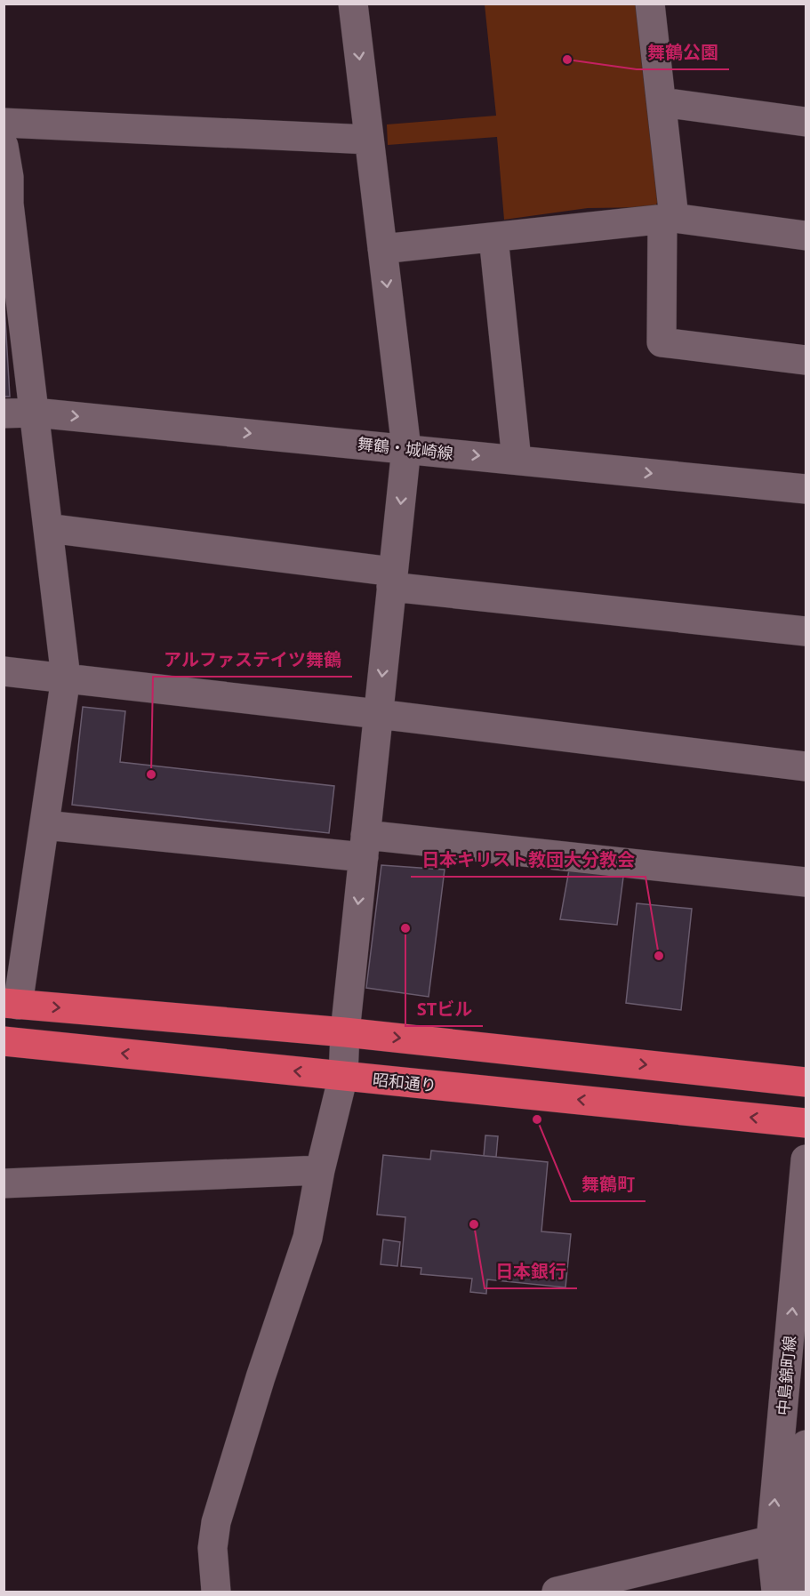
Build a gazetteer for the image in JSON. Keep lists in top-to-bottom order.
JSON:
{
  "streets": {
    "highway": ["昭和通り"],
    "street": ["舞鶴・城崎線", "中島錦町線"]
  },
  "one_way": ["中島錦町線"],
  "places": [
    "舞鶴公園",
    "アルファステイツ舞鶴",
    "STビル",
    "日本キリスト教団大分教会",
    "舞鶴町",
    "日本銀行"
  ]
}
